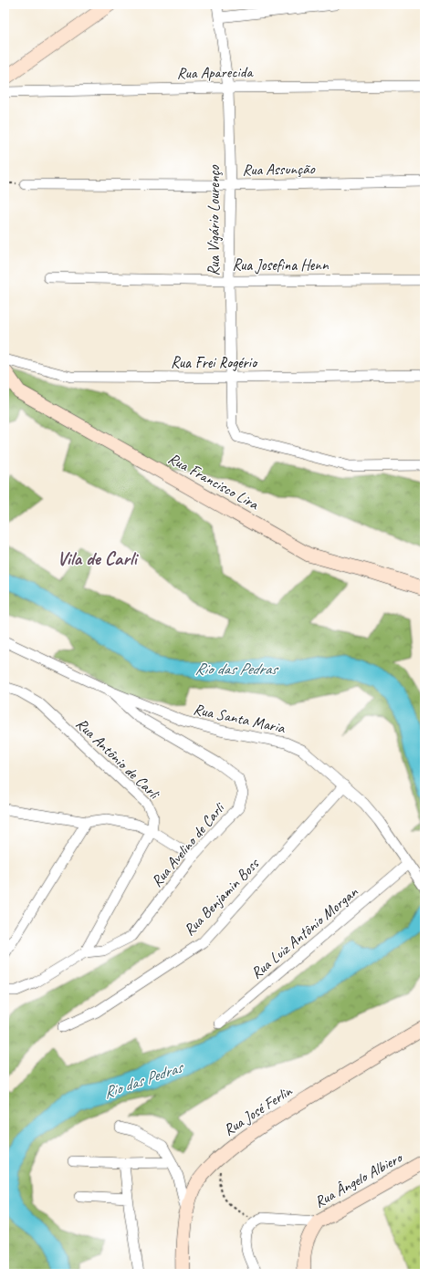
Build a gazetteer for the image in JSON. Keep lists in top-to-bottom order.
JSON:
{
  "streets": {
    "street": [
      "Rua Aparecida",
      "Rua Assunção",
      "Rua Vigário Lourenço",
      "Rua Josefina Henn",
      "Rua Frei Rogério",
      "Rua Francisco Lira",
      "Rua Santa Maria",
      "Rua Antônio de Carli",
      "Rua Avelino de Carli",
      "Rua Benjamin Boss",
      "Rua Luiz Antônio Morgan",
      "Rua José Ferlin",
      "Rua Ângelo Albiero"
    ]
  },
  "crossings": [
    ["Rua Aparecida", "Rua Vigário Lourenço"],
    ["Rua Assunção", "Rua Vigário Lourenço"],
    ["Rua Vigário Lourenço", "Rua Josefina Henn"],
    ["Rua Vigário Lourenço", "Rua Frei Rogério"],
    ["Rua Santa Maria", "Rua Avelino de Carli"],
    ["Rua Santa Maria", "Rua Benjamin Boss"],
    ["Rua Santa Maria", "Rua Luiz Antônio Morgan"],
    ["Rua Antônio de Carli", "Rua Avelino de Carli"]
  ],
  "districts": ["Vila de Carli"],
  "water": ["Rio das Pedras"]
}
